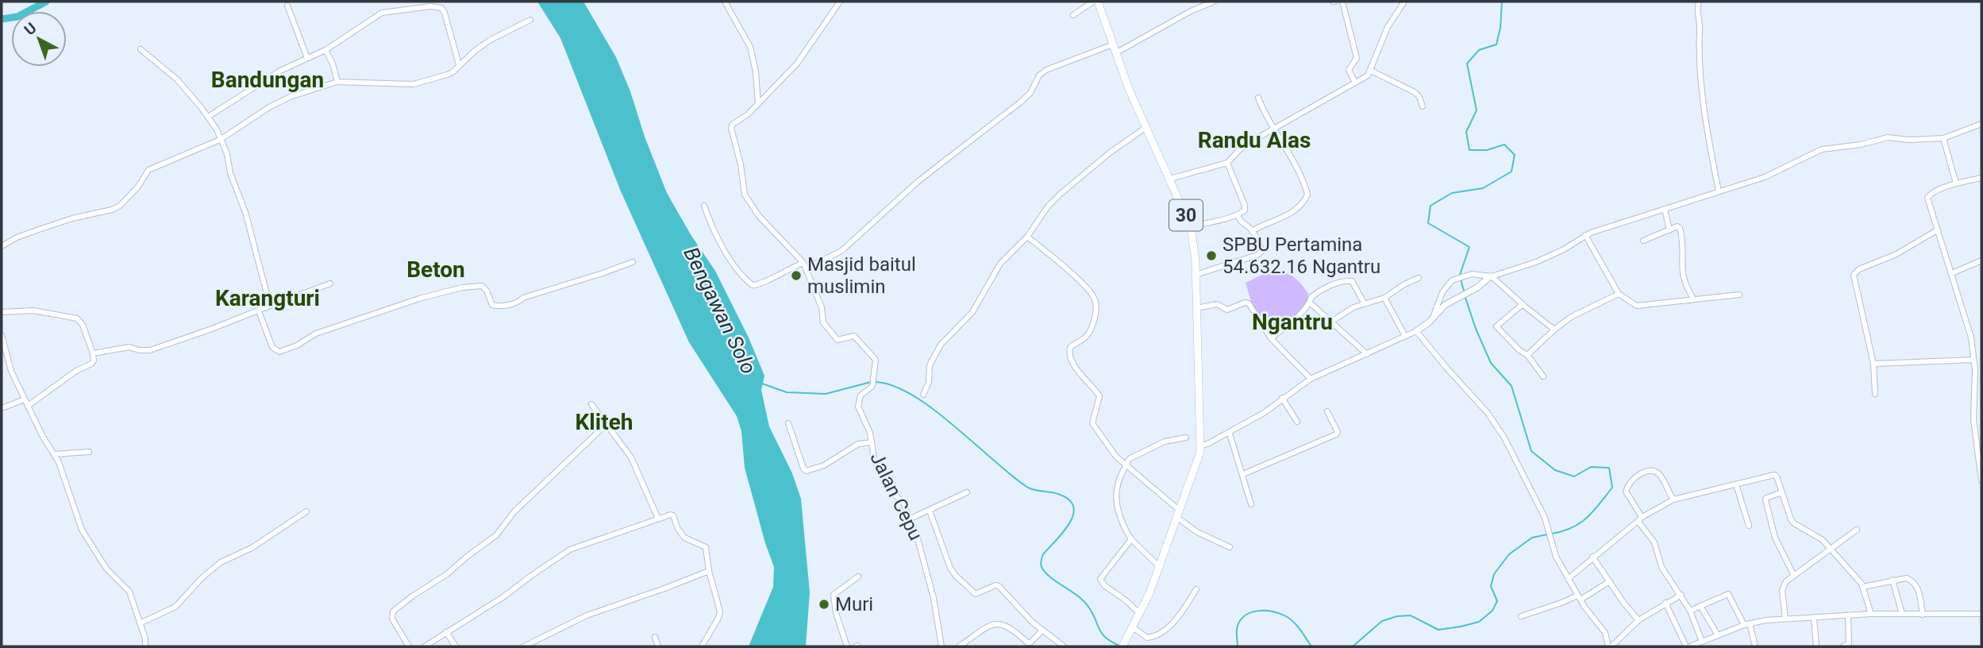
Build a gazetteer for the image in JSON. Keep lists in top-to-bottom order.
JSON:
{
  "streets": {
    "highway": ["30"],
    "street": ["Jalan Cepu"]
  },
  "districts": [
    "Bandungan",
    "Randu Alas",
    "Beton",
    "Karangturi",
    "Ngantru",
    "Kliteh"
  ],
  "water": ["Bengawan Solo"],
  "places": ["SPBU Pertamina 54.632.16 Ngantru", "Masjid baitul muslimin", "Muri"],
  "north": "top left"
}
